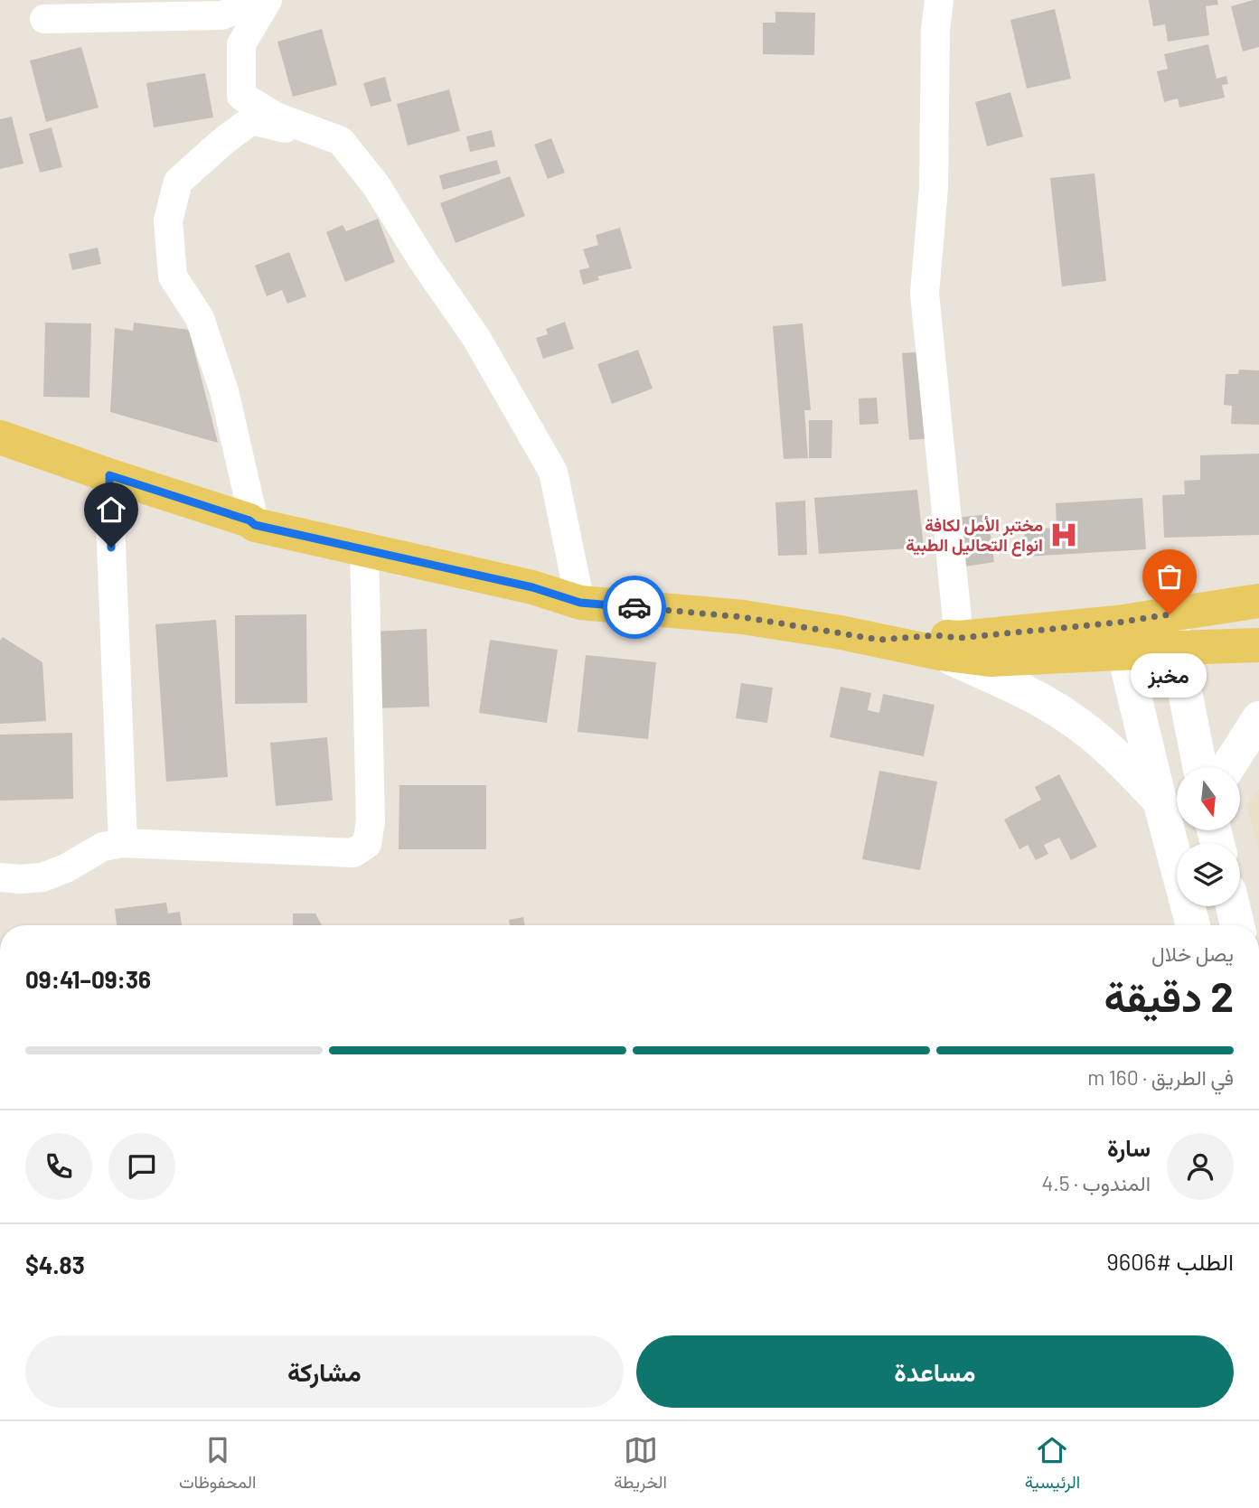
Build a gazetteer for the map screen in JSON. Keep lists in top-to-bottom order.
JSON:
{
  "places": {
    "hospital": ["مختبر الأمل لكافة انواع التحاليل الطبية"],
    "other": ["مخبز"]
  },
  "north": "bottom",
  "page": {
    "bubble": "مخبز",
    "heading": ["2 دقيقة", "يصل خلال", "09:36–09:41"],
    "panel": [
      "سارة",
      "المندوب · 4.5",
      "الطلب #9606",
      "$4.83"
    ],
    "bar": "في الطريق · 160 m",
    "buttons": ["مساعدة", "مشاركة"],
    "tabs": ["الرئيسية", "الخريطة", "المحفوظات"]
  }
}
